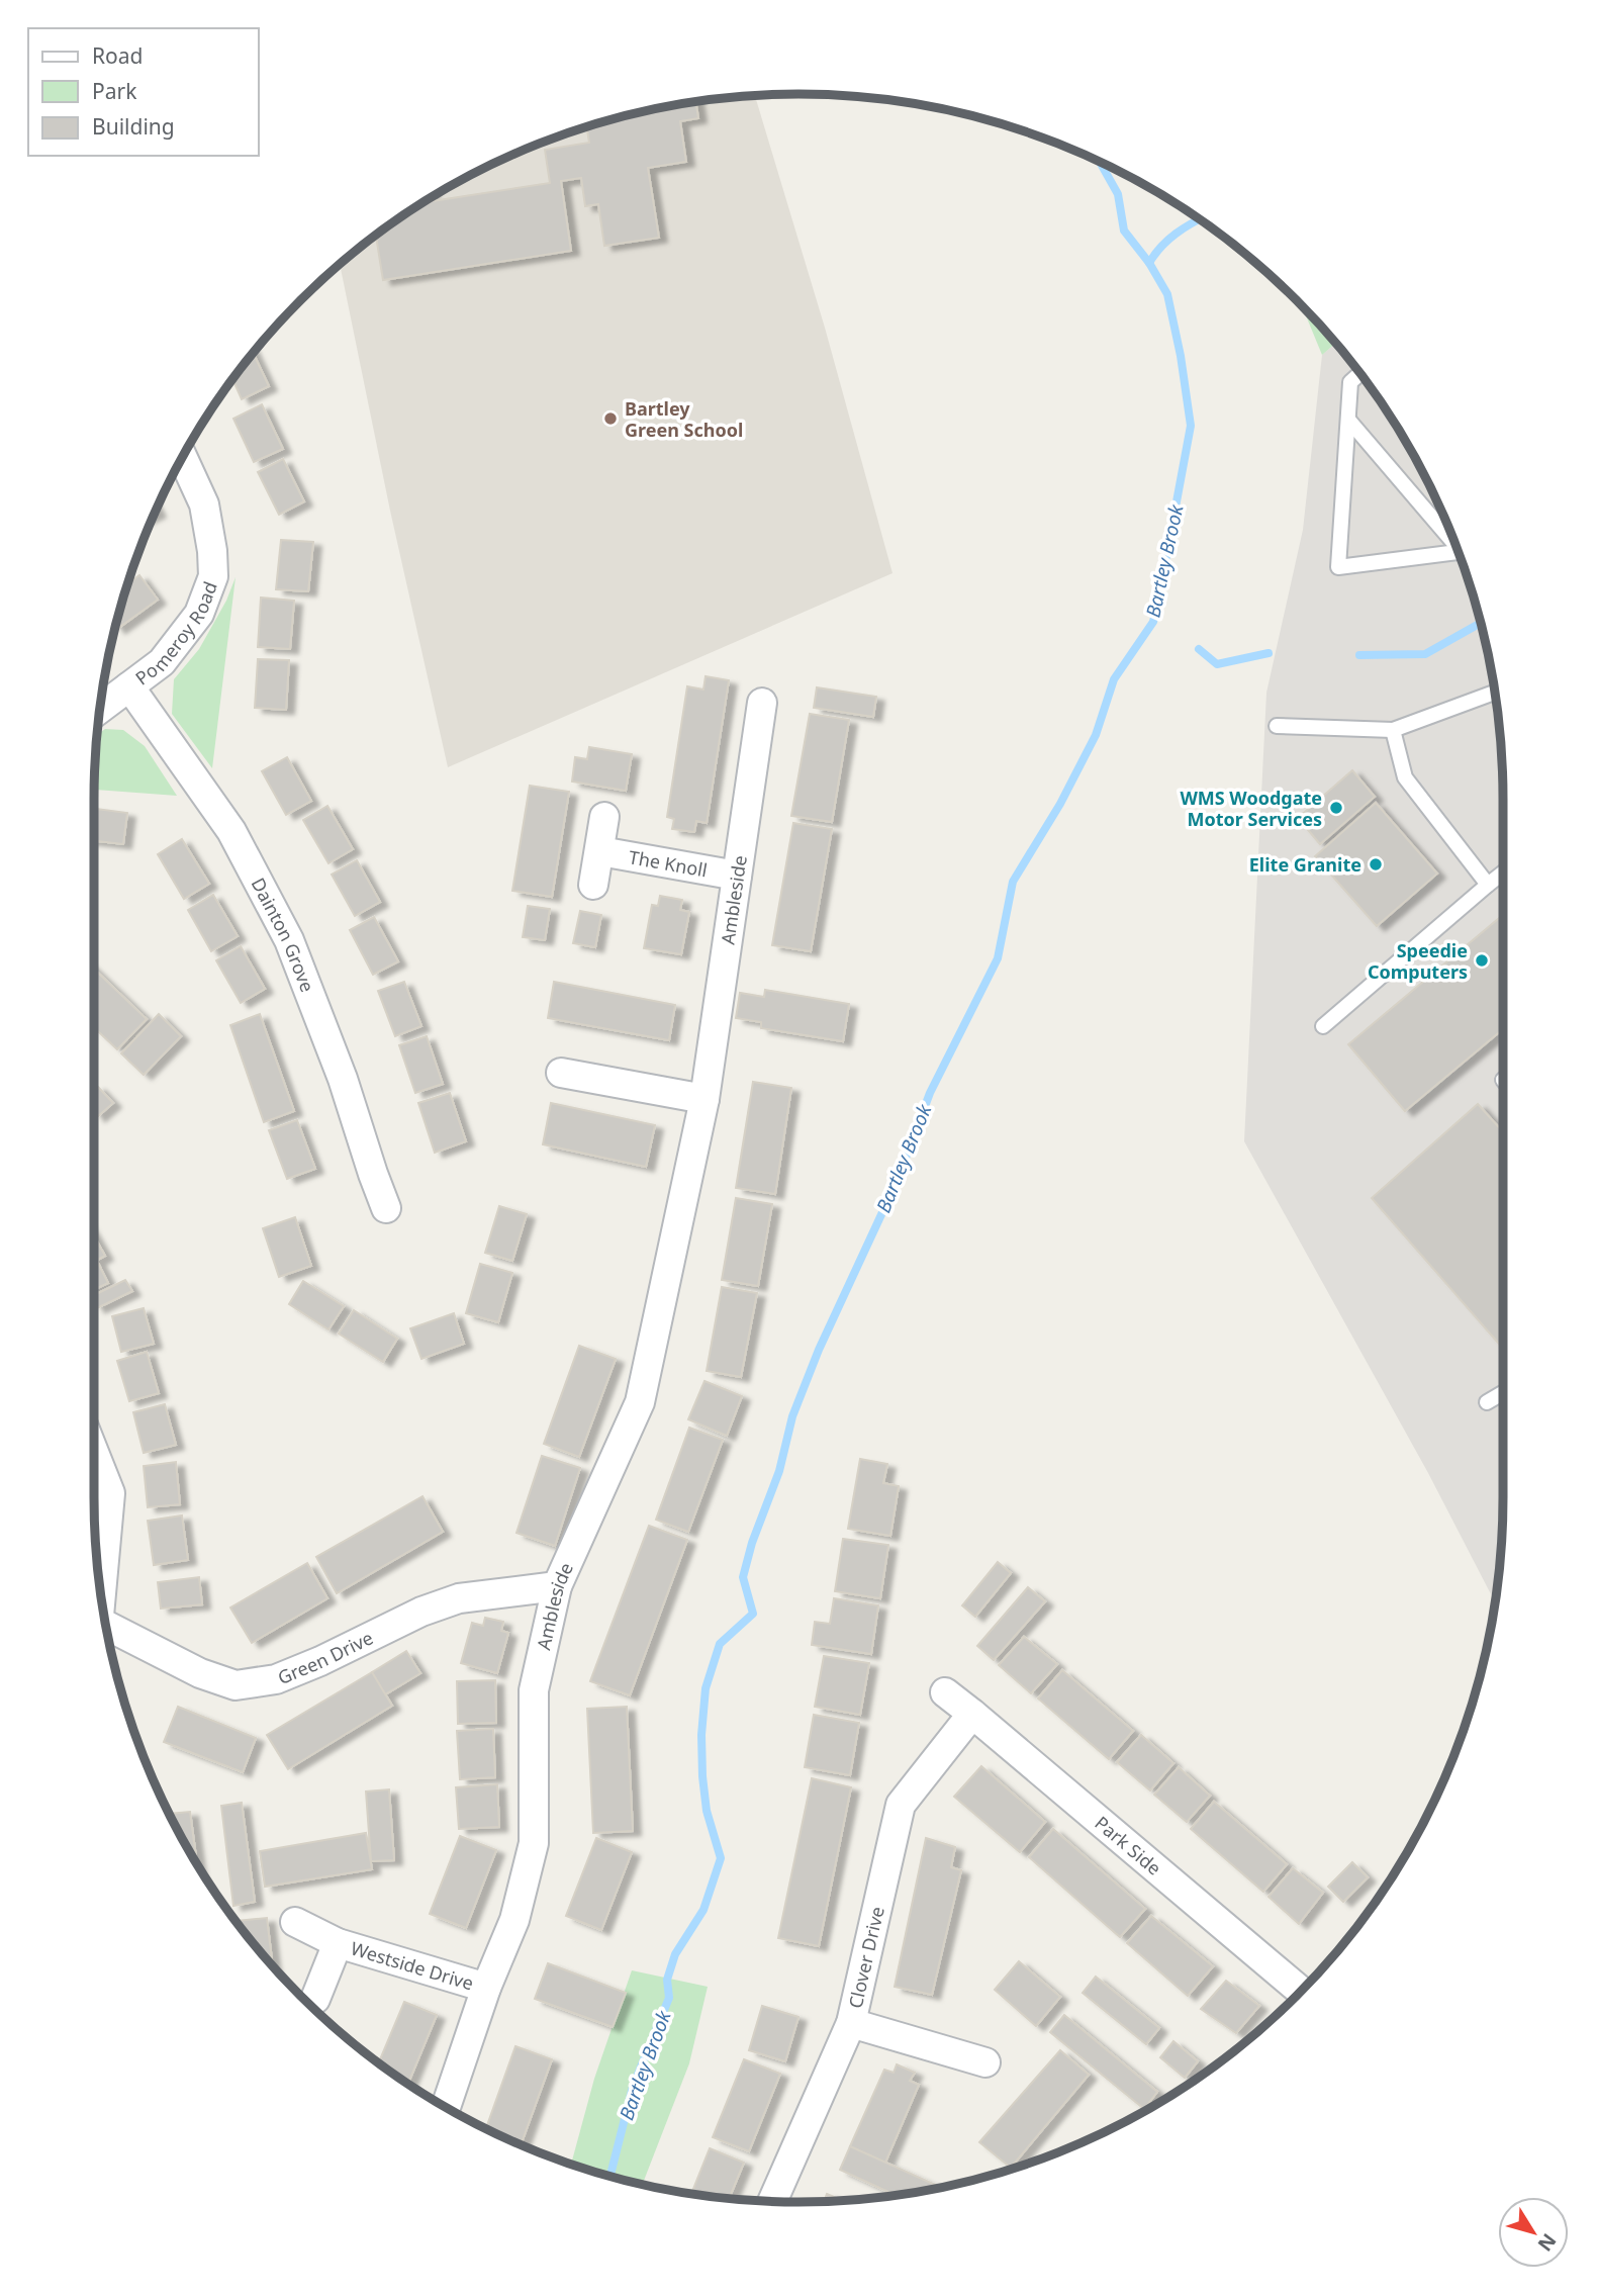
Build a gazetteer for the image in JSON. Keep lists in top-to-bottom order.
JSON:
{
  "streets": {
    "street": [
      "Pomeroy Road",
      "The Knoll",
      "Ambleside",
      "Dainton Grove",
      "Green Drive",
      "Park Side",
      "Clover Drive",
      "Westside Drive"
    ]
  },
  "crossings": [
    ["Pomeroy Road", "Dainton Grove"],
    ["The Knoll", "Ambleside"],
    ["Ambleside", "Green Drive"],
    ["Ambleside", "Westside Drive"],
    ["Park Side", "Clover Drive"]
  ],
  "water": ["Bartley Brook"],
  "places": [
    "Bartley Green School",
    "WMS Woodgate Motor Services",
    "Elite Granite",
    "Speedie Computers"
  ],
  "legend": ["Road", "Park", "Building"],
  "north": "bottom right"
}
